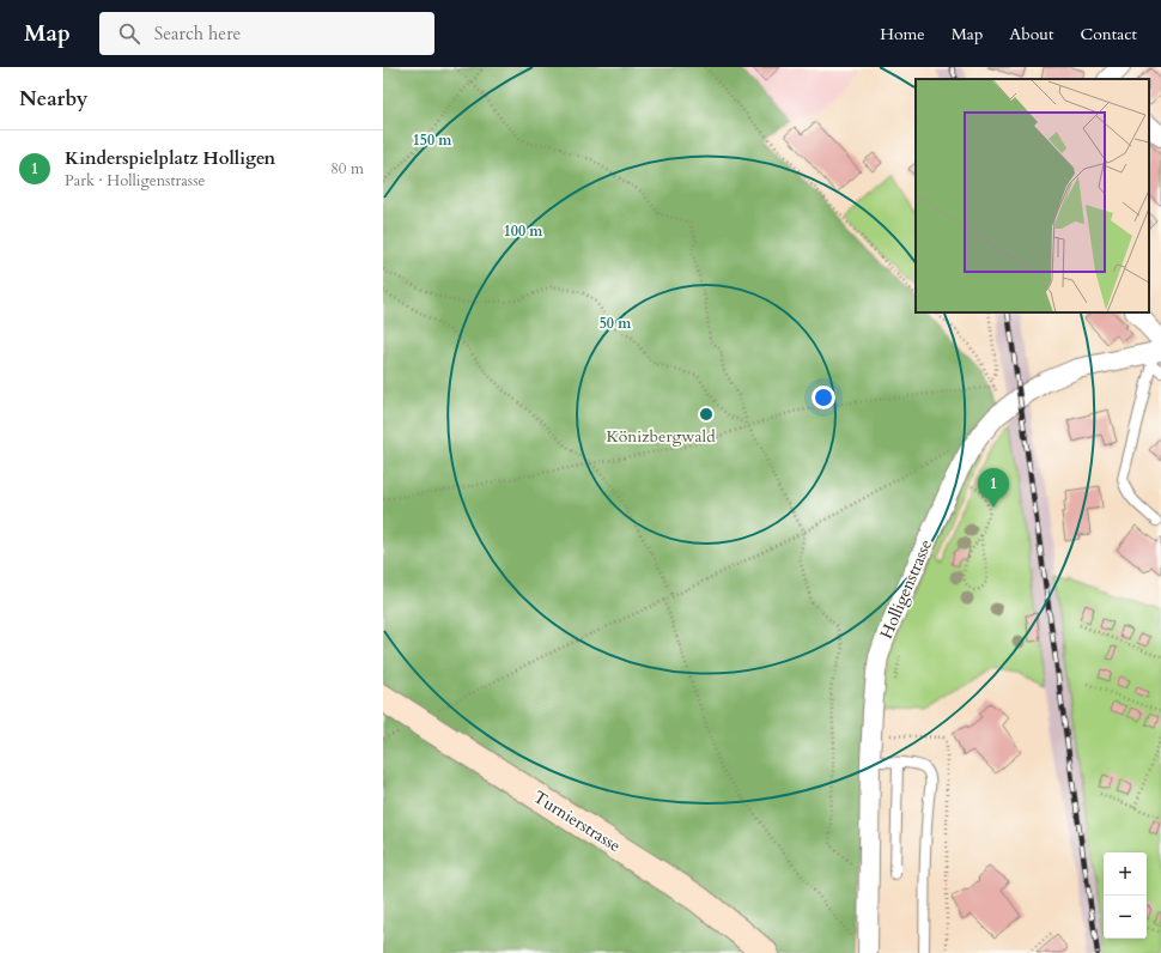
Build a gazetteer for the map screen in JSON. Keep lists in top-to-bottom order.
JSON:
{
  "streets": {
    "main road": ["Turnierstrasse"],
    "street": ["Holligenstrasse"]
  },
  "parks": ["Könizbergwald"],
  "page": {
    "header": "Map",
    "search": "Search here",
    "nav": [
      "Home",
      "Map",
      "About",
      "Contact"
    ],
    "heading": "Nearby",
    "list": [
      {
        "mark": "1",
        "name": "Kinderspielplatz Holligen",
        "note": "Park · Holligenstrasse",
        "value": "80 m"
      }
    ],
    "pins": "1",
    "map_buttons": ["+", "−"]
  },
  "rings": ["150 m", "100 m", "50 m"]
}
